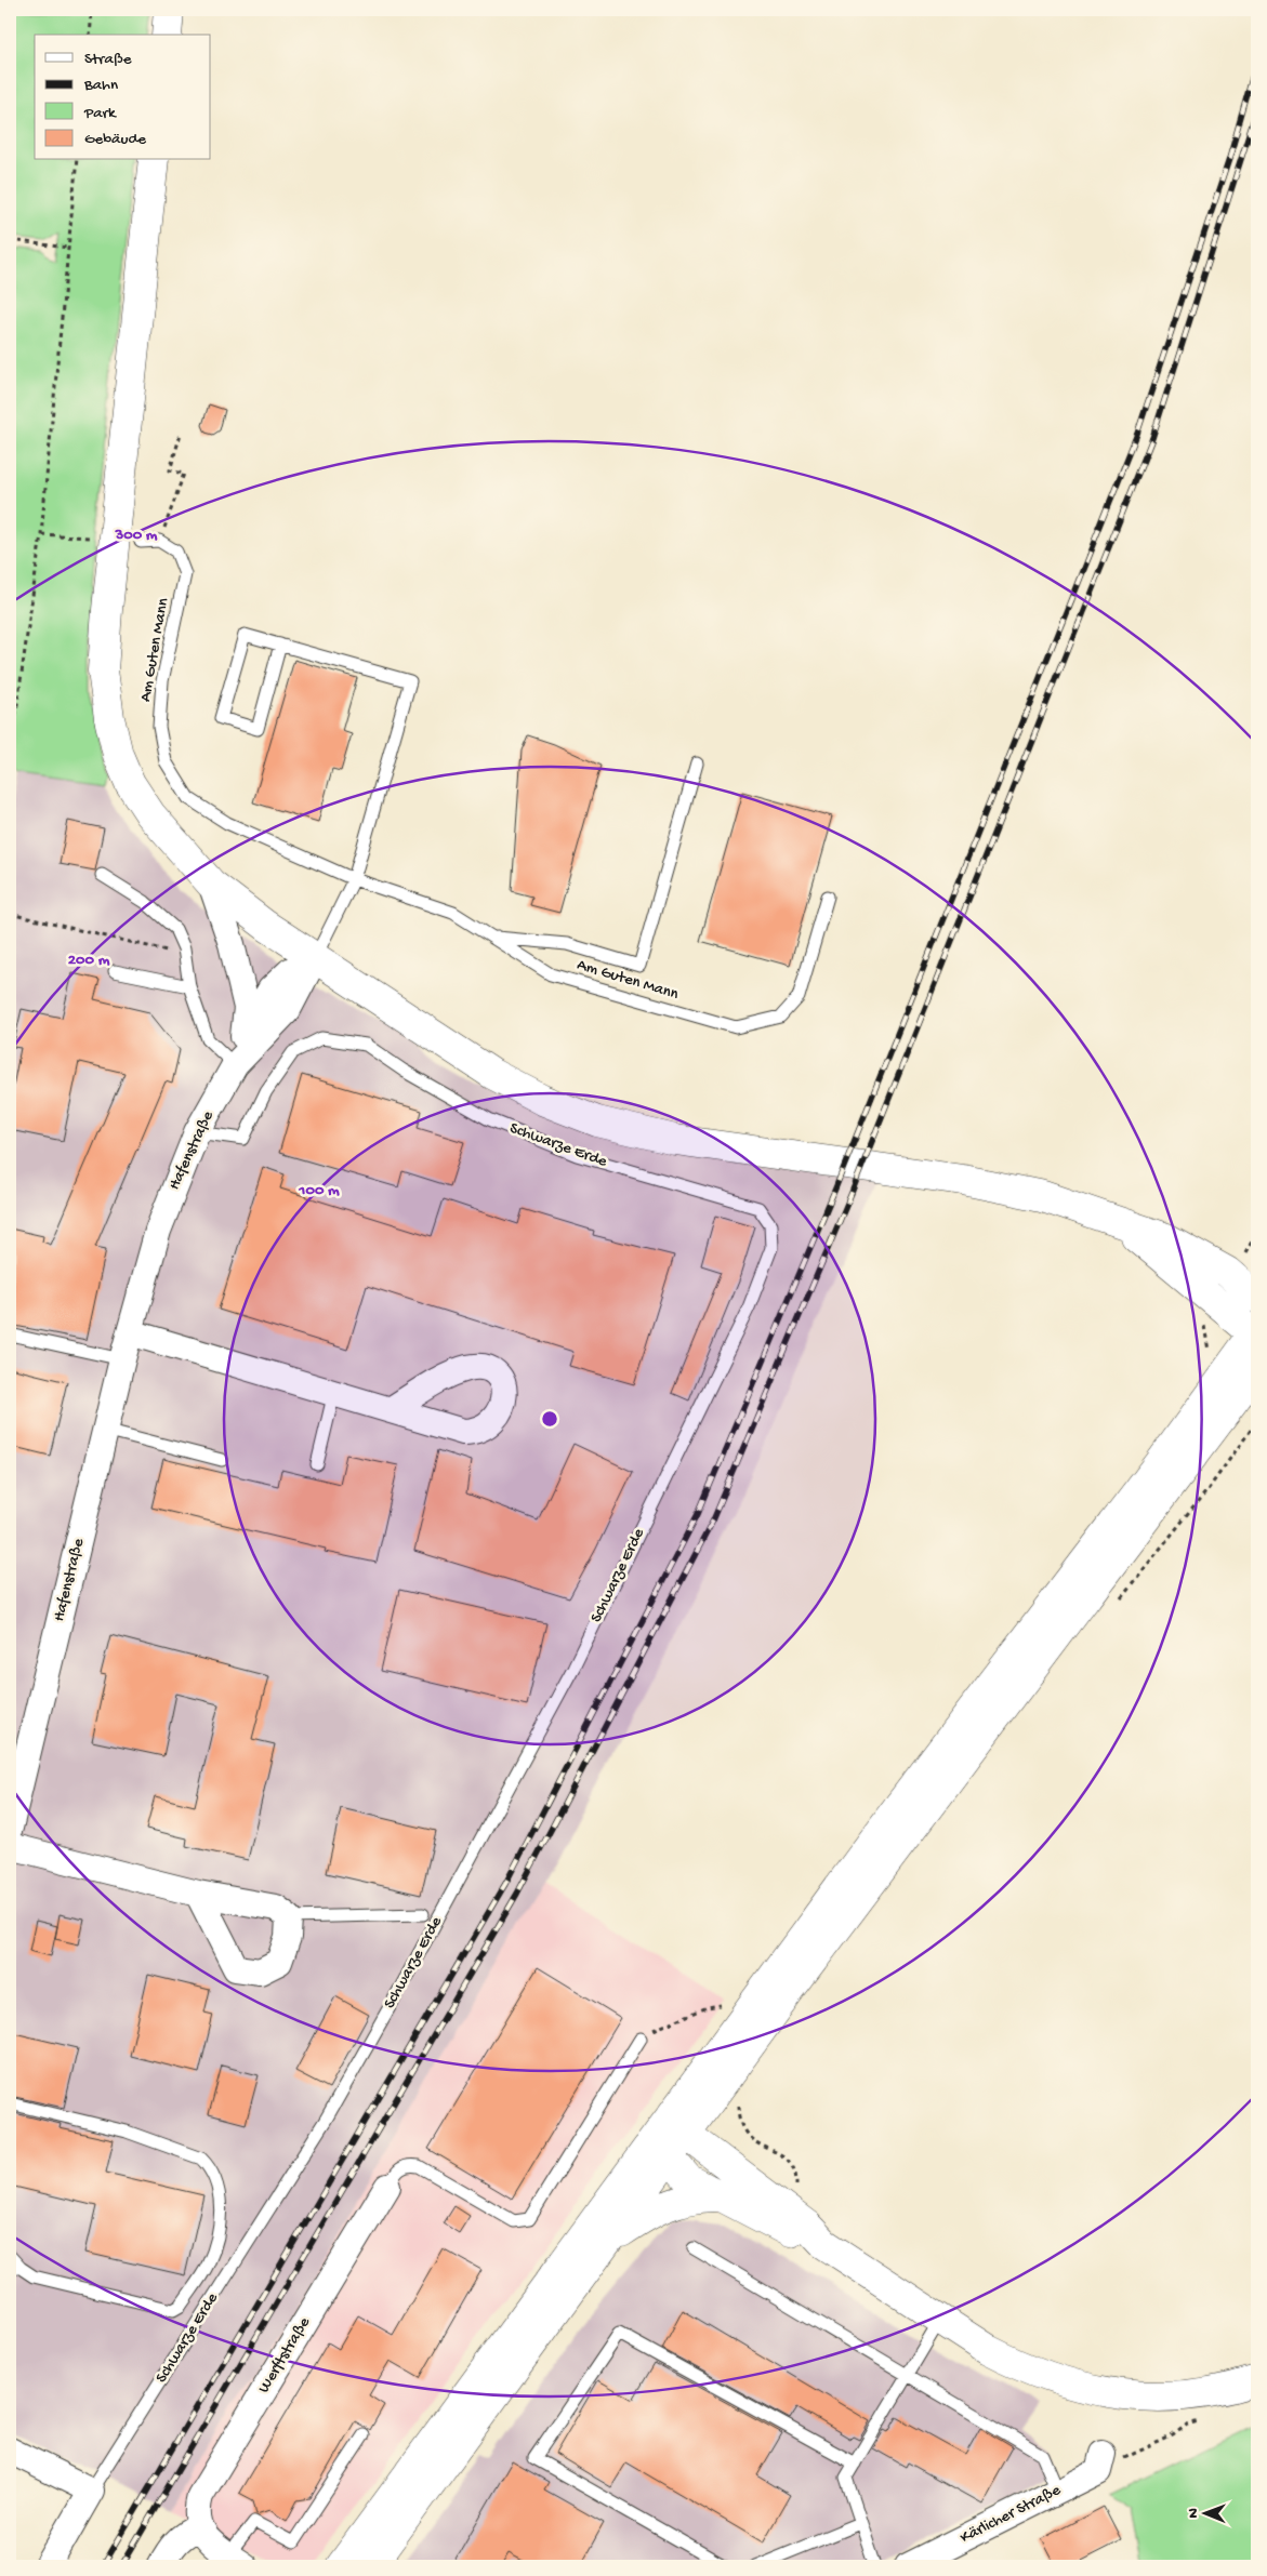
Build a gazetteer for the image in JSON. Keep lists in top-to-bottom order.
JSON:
{
  "streets": {
    "street": [
      "Schwarze Erde",
      "Hafenstraße",
      "Werftstraße",
      "Kärlicher Straße"
    ],
    "lane": ["Am Guten Mann"]
  },
  "crossings": [
    ["Schwarze Erde", "Hafenstraße"]
  ],
  "legend": [
    "Straße",
    "Bahn",
    "Park",
    "Gebäude"
  ],
  "north": "left",
  "rings": ["300 m", "200 m", "100 m"]
}
